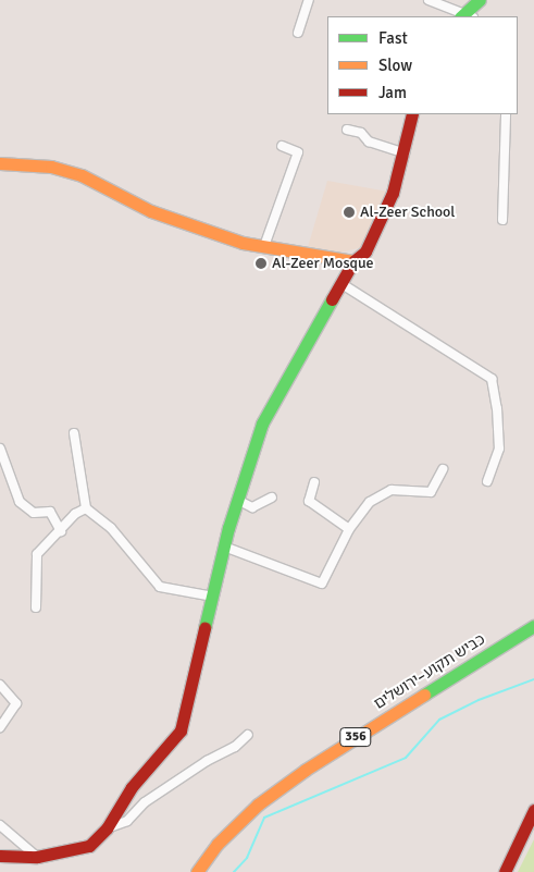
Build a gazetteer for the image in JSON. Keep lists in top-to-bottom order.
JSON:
{
  "streets": {
    "street": ["כביש תקוע–ירושלים", "356"]
  },
  "places": ["Al-Zeer School", "Al-Zeer Mosque"],
  "legend": ["Fast", "Slow", "Jam"]
}
